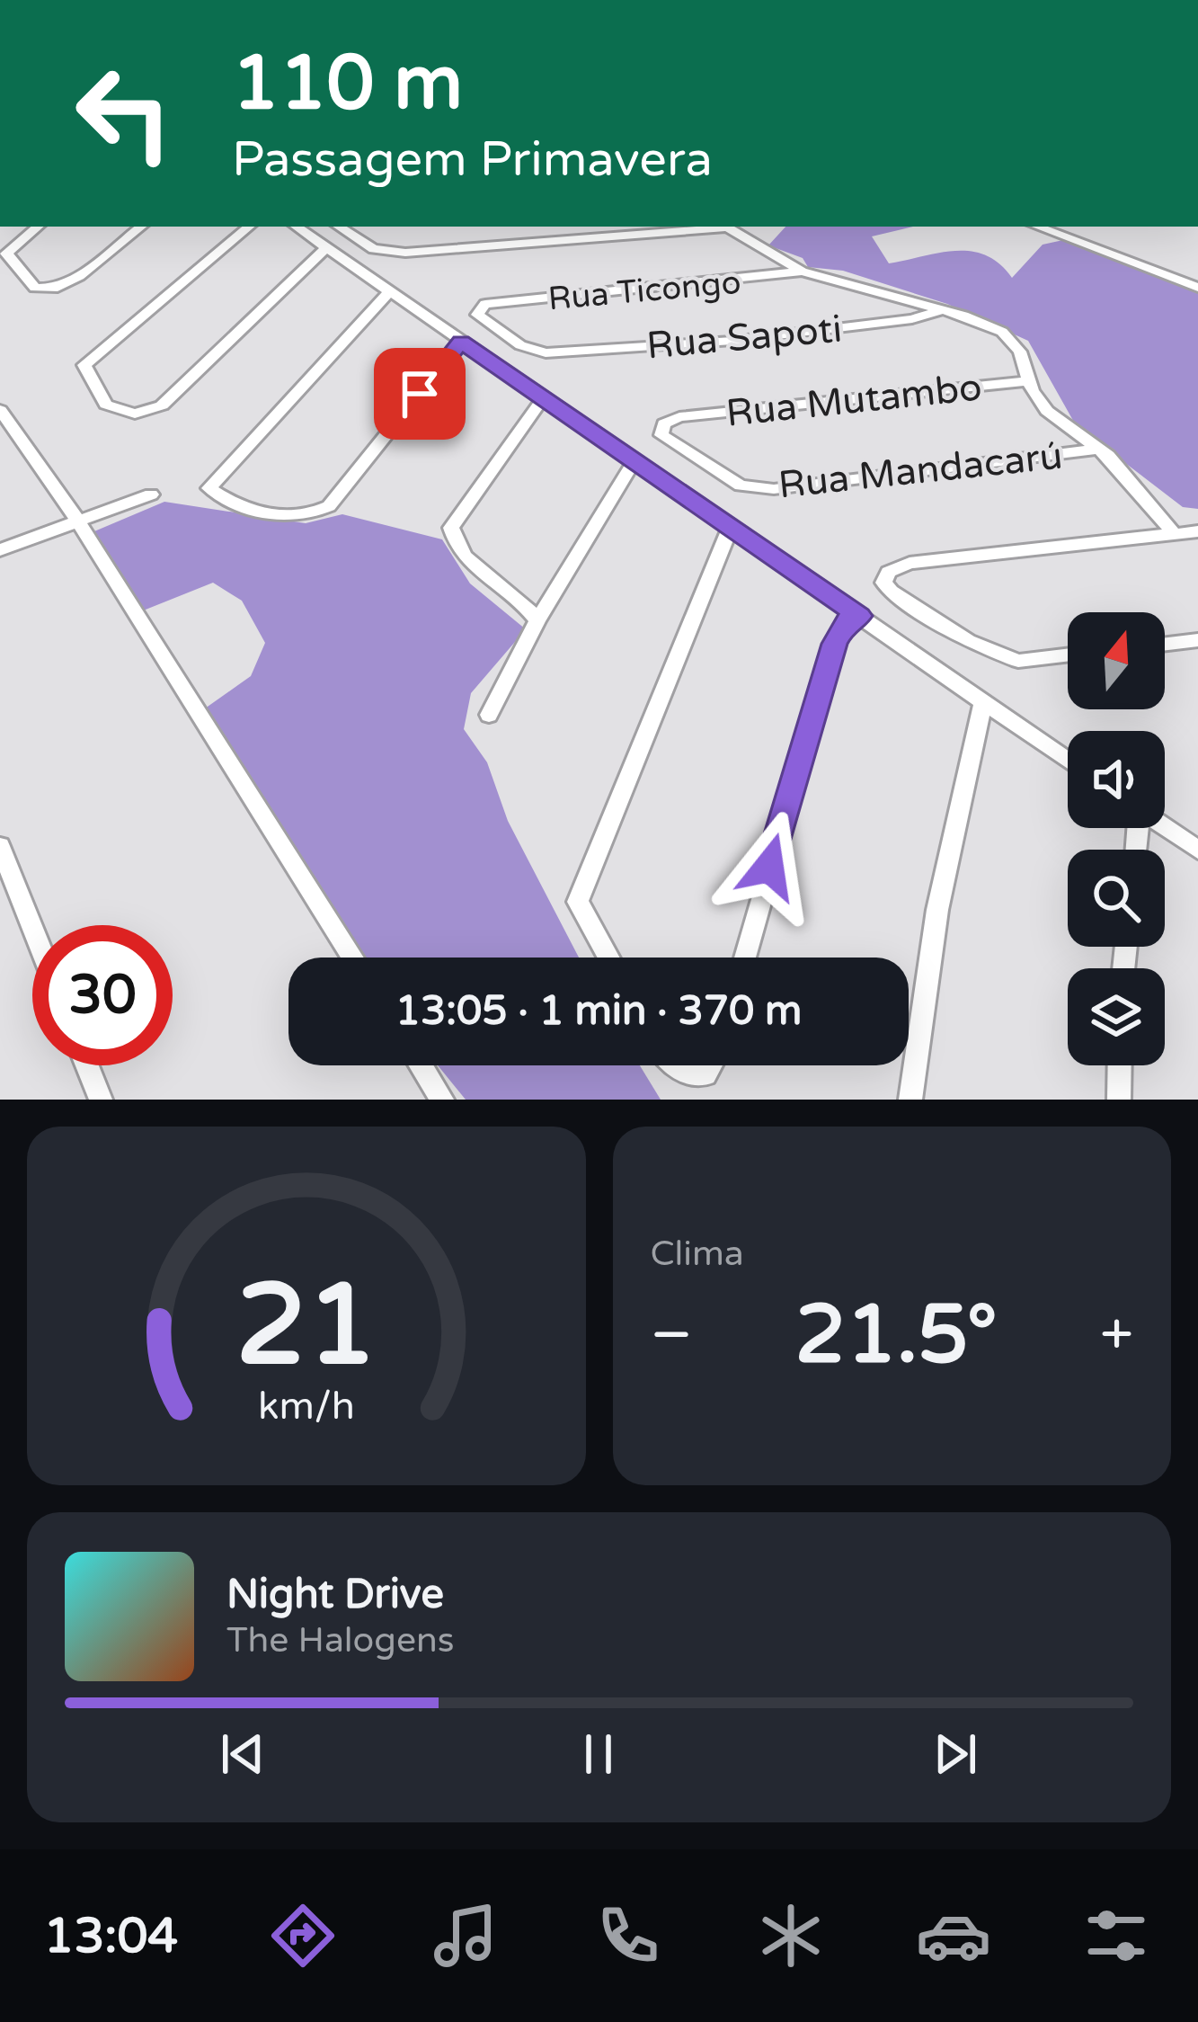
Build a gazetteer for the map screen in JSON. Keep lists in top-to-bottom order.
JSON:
{
  "streets": {
    "street": [
      "Rua Ticongo",
      "Rua Sapoti",
      "Rua Mutambo",
      "Rua Mandacarú"
    ]
  },
  "crossings": [
    ["Rua Ticongo", "Rua Sapoti"],
    ["Rua Mutambo", "Rua Mandacarú"]
  ],
  "north": "top",
  "page": {
    "turn": ["110 m", "Passagem Primavera"],
    "limit": "30",
    "trip": "13:05 · 1 min · 370 m",
    "tile": "Clima",
    "heat": ["−", "21.5°", "+"],
    "song": ["Night Drive", "The Halogens"],
    "tabs": "13:04",
    "gauge": ["21", "km/h"]
  }
}
